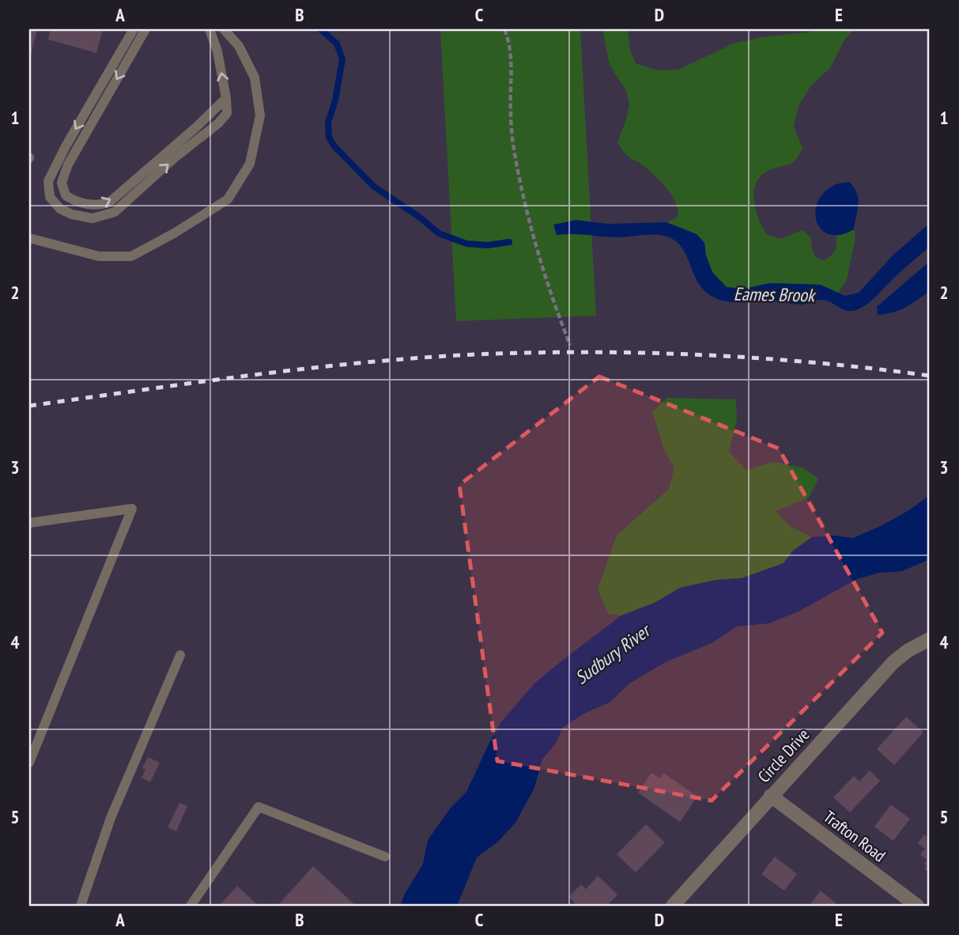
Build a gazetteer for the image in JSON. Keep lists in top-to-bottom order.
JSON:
{
  "streets": {
    "street": ["Circle Drive", "Trafton Road"]
  },
  "crossings": [
    ["Circle Drive", "Trafton Road"]
  ],
  "water": ["Eames Brook", "Sudbury River"],
  "grid": {
    "columns": [
      "A",
      "B",
      "C",
      "D",
      "E"
    ],
    "rows": [
      "1",
      "2",
      "3",
      "4",
      "5"
    ]
  }
}
